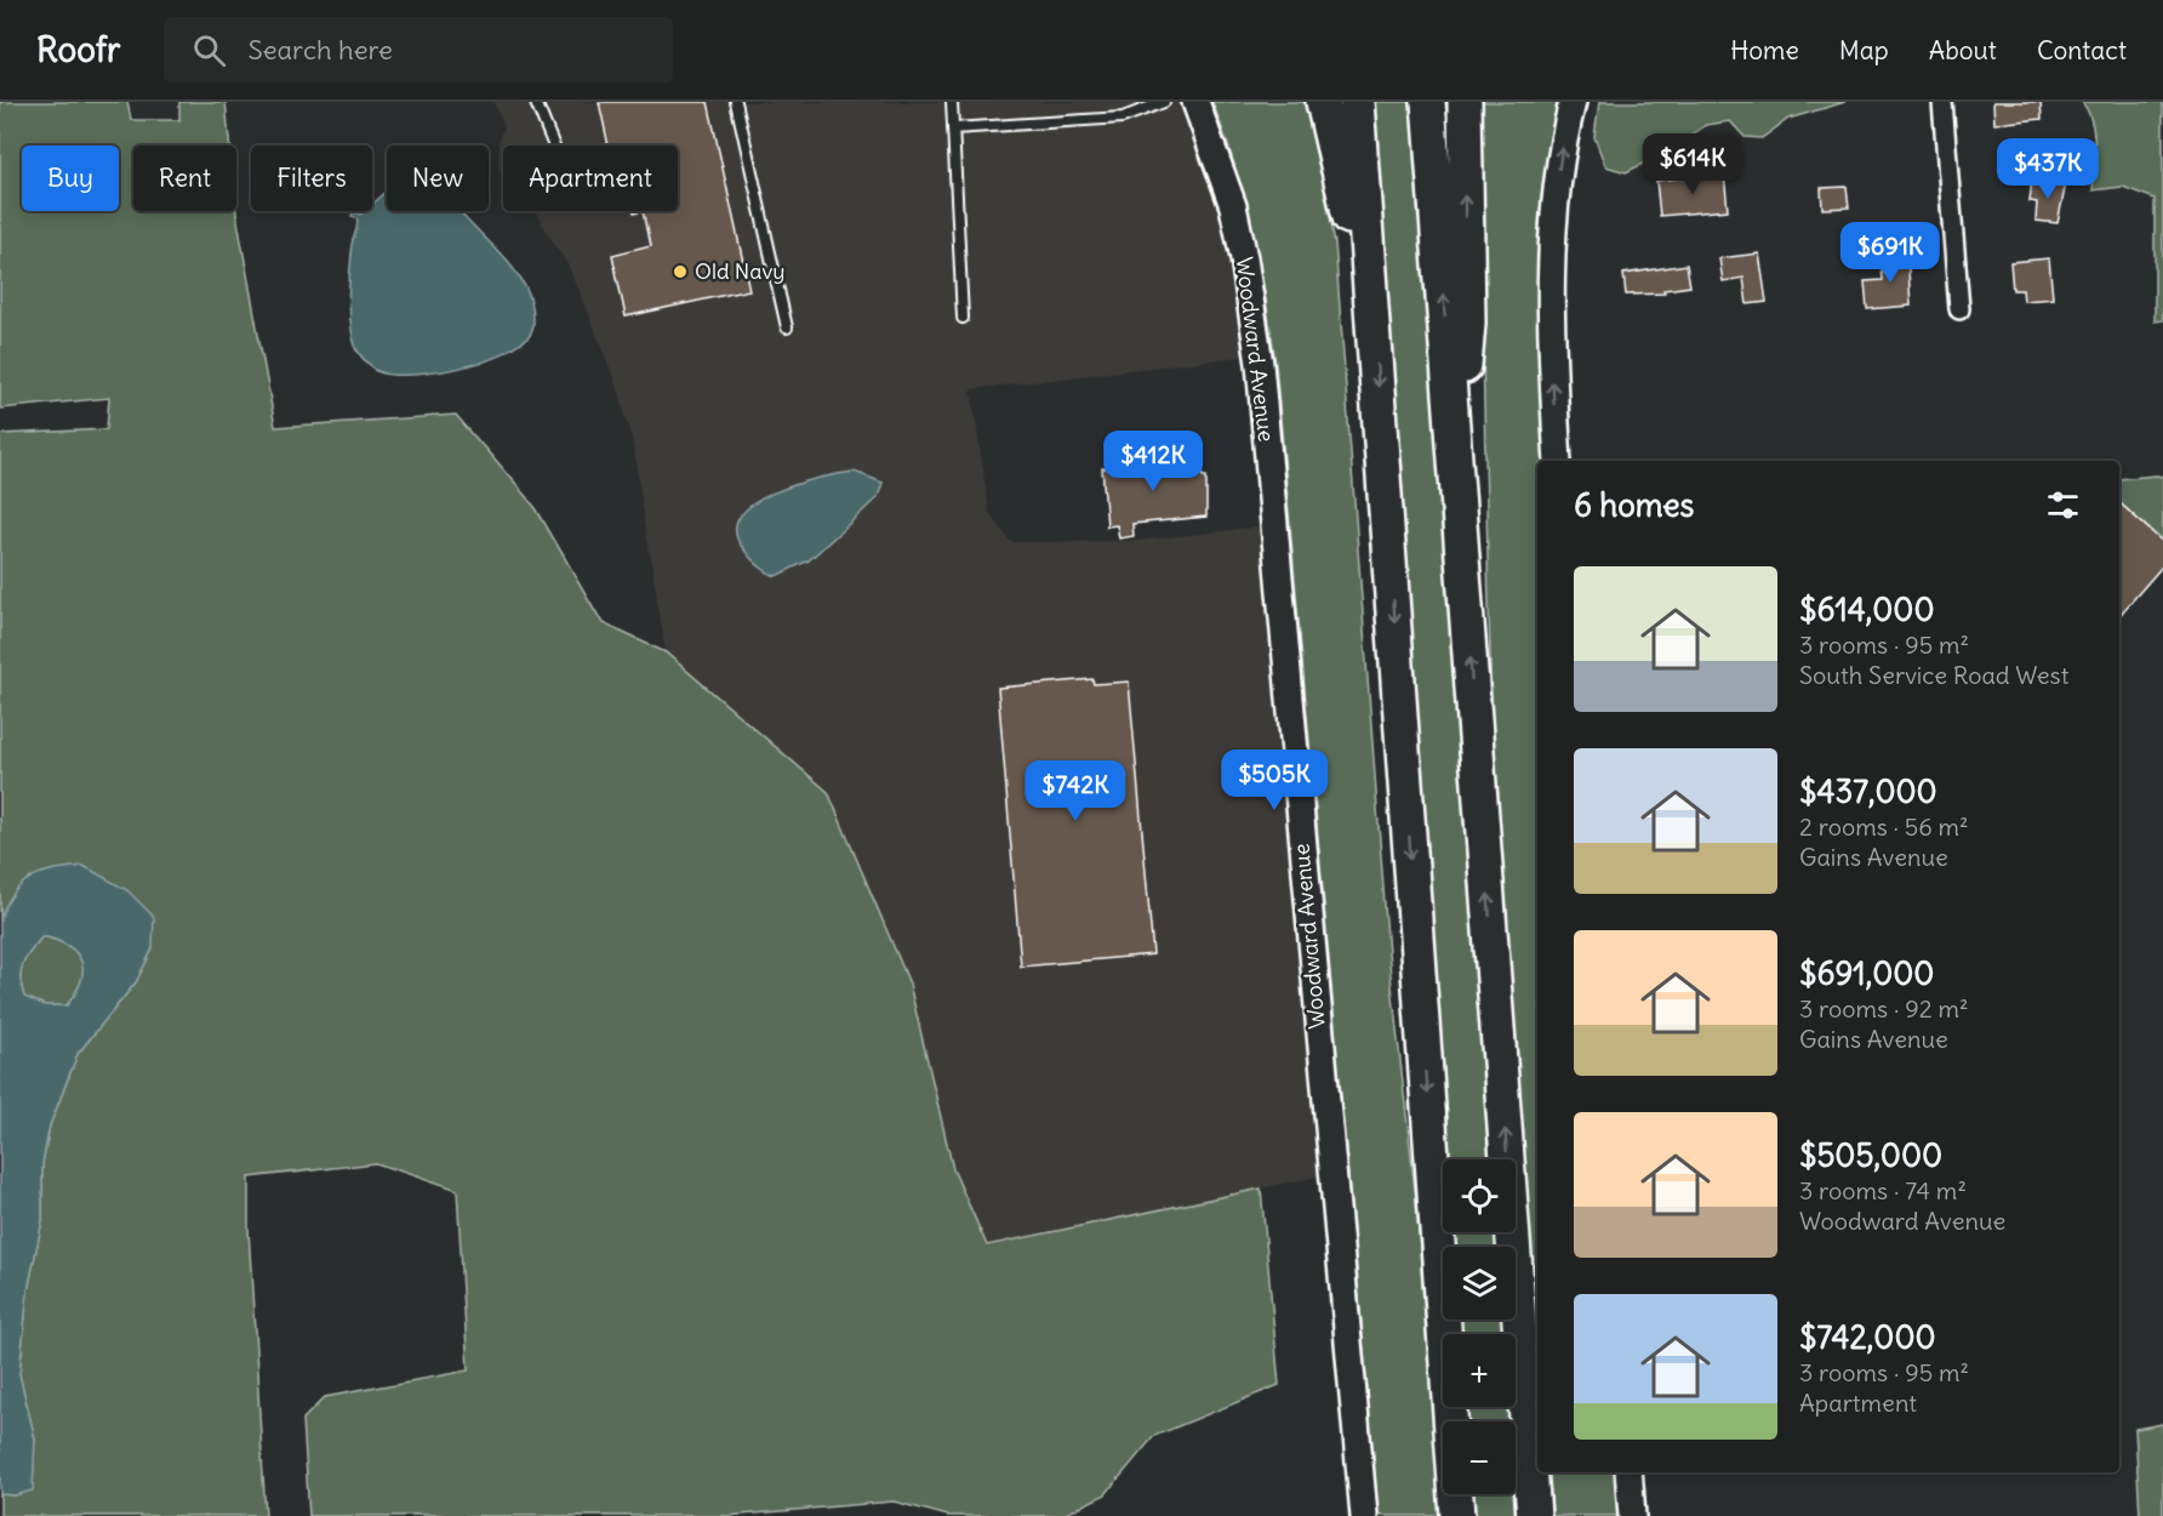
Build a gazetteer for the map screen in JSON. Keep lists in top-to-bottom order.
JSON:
{
  "streets": {
    "main road": ["Woodward Avenue"]
  },
  "places": ["Old Navy"],
  "page": {
    "header": "Roofr",
    "search": "Search here",
    "nav": [
      "Home",
      "Map",
      "About",
      "Contact"
    ],
    "price": [
      "$614K",
      "$437K",
      "$691K",
      "$412K",
      "$505K",
      "$742K"
    ],
    "chip": [
      "Buy",
      "Rent",
      "Filters",
      "New",
      "Apartment"
    ],
    "heading": "6 homes",
    "list": [
      {
        "name": "$614,000",
        "note": "3 rooms · 95 m² · South Service Road West"
      },
      {
        "name": "$437,000",
        "note": "2 rooms · 56 m² · Gains Avenue"
      },
      {
        "name": "$691,000",
        "note": "3 rooms · 92 m² · Gains Avenue"
      },
      {
        "name": "$505,000",
        "note": "3 rooms · 74 m² · Woodward Avenue"
      },
      {
        "name": "$742,000",
        "note": "3 rooms · 95 m² · Apartment"
      }
    ],
    "map_buttons": ["+", "−"]
  }
}
